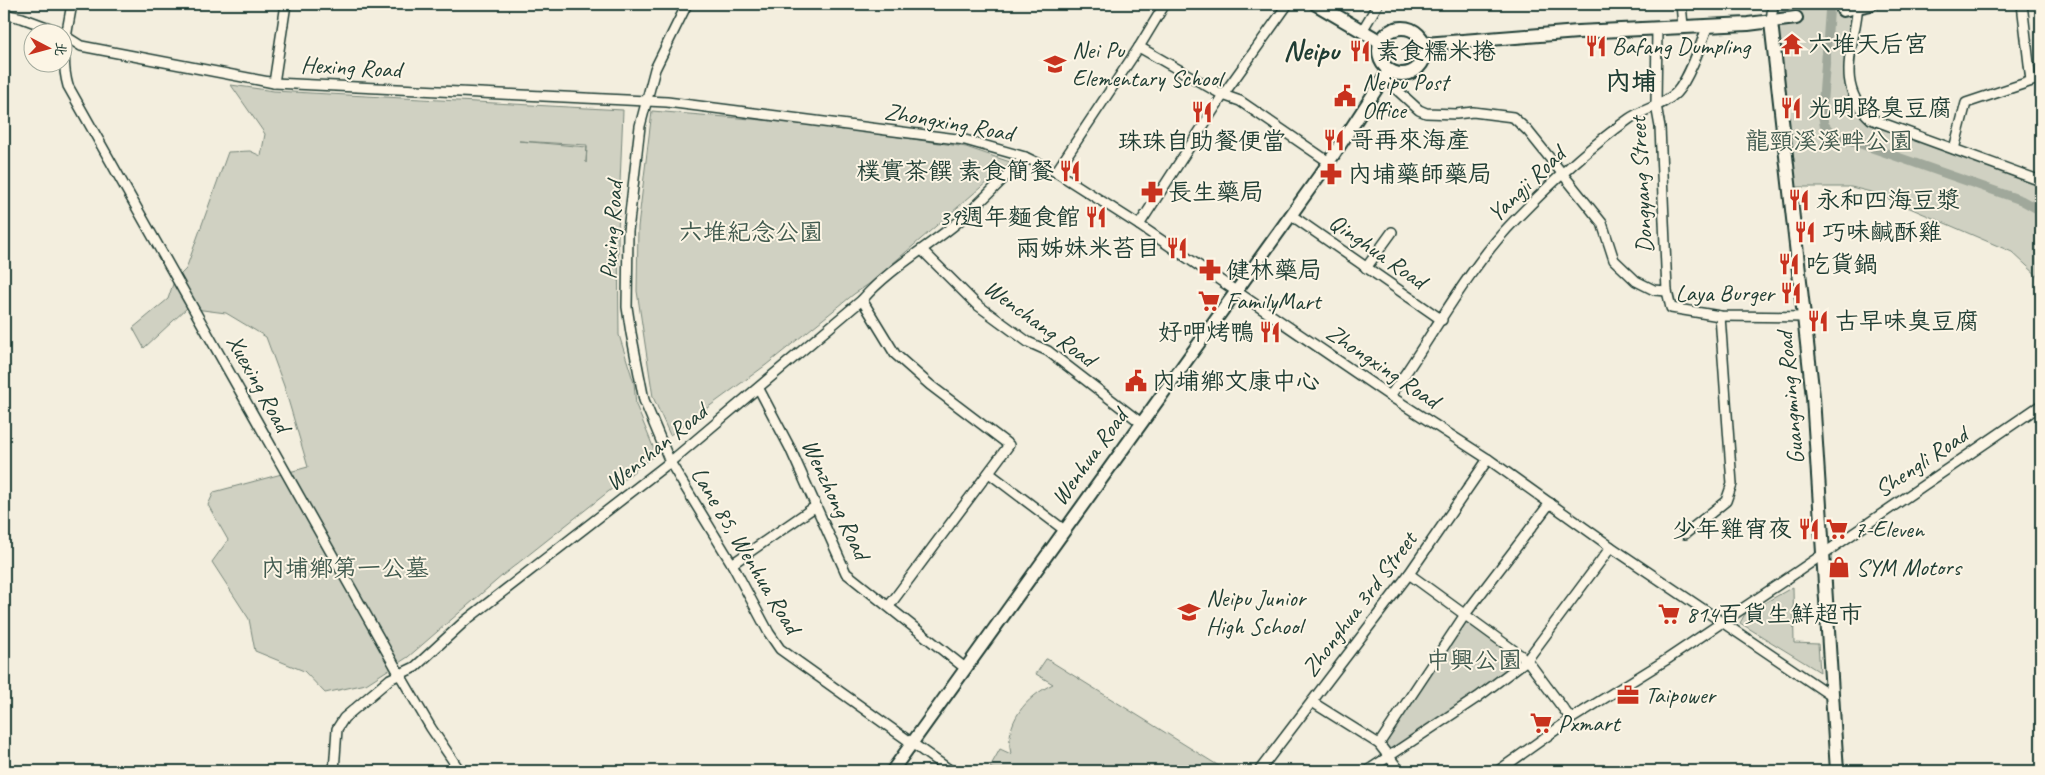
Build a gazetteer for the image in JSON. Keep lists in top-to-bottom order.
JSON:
{
  "streets": {
    "main road": ["Guangming Road"],
    "street": [
      "Hexing Road",
      "Zhongxing Road",
      "Yangji Road",
      "Dongyang Street",
      "Puxing Road",
      "Qinghua Road",
      "Wenchang Road",
      "Xuexing Road",
      "Wenshan Road",
      "Wenhua Road",
      "Shengli Road",
      "Wenzhong Road",
      "Lane 85, Wenhua Road",
      "Zhonghua 3rd Street"
    ]
  },
  "crossings": [
    ["Hexing Road", "Zhongxing Road"],
    ["Hexing Road", "Puxing Road"],
    ["Zhongxing Road", "Yangji Road"],
    ["Zhongxing Road", "Puxing Road"],
    ["Zhongxing Road", "Guangming Road"],
    ["Zhongxing Road", "Wenshan Road"],
    ["Zhongxing Road", "Wenhua Road"],
    ["Zhongxing Road", "Shengli Road"],
    ["Zhongxing Road", "Zhonghua 3rd Street"],
    ["Yangji Road", "Dongyang Street"],
    ["Yangji Road", "Qinghua Road"],
    ["Puxing Road", "Wenshan Road"],
    ["Puxing Road", "Lane 85, Wenhua Road"],
    ["Qinghua Road", "Wenhua Road"],
    ["Wenchang Road", "Wenshan Road"],
    ["Wenchang Road", "Wenhua Road"],
    ["Xuexing Road", "Wenshan Road"],
    ["Guangming Road", "Shengli Road"],
    ["Wenshan Road", "Wenzhong Road"],
    ["Wenshan Road", "Lane 85, Wenhua Road"],
    ["Wenhua Road", "Wenzhong Road"],
    ["Wenhua Road", "Lane 85, Wenhua Road"]
  ],
  "districts": ["Neipu", "內埔"],
  "parks": [
    "龍頸溪溪畔公園",
    "六堆紀念公園",
    "內埔鄉第一公墓",
    "中興公園"
  ],
  "places": {
    "temple": ["六堆天后宮"],
    "restaurant": [
      "Bafang Dumpling",
      "素食糯米捲",
      "光明路臭豆腐",
      "珠珠自助餐便當",
      "哥再來海產",
      "樸實茶饌 素食簡餐",
      "永和四海豆漿",
      "39週年麵食館",
      "巧味鹹酥雞",
      "兩姊妹米苔目",
      "吃貨鍋",
      "Laya Burger",
      "古早味臭豆腐",
      "好呷烤鴨",
      "少年雞宵夜"
    ],
    "school or university": ["Nei Pu Elementary School", "Neipu Junior High School"],
    "public building": ["Neipu Post Office", "內埔鄉文康中心"],
    "pharmacy": ["內埔藥師藥局", "長生藥局", "健林藥局"],
    "supermarket": [
      "FamilyMart",
      "7-Eleven",
      "814百貨生鮮超市",
      "Pxmart"
    ],
    "shop": ["SYM Motors"],
    "office": ["Taipower"]
  },
  "north": "right"
}
